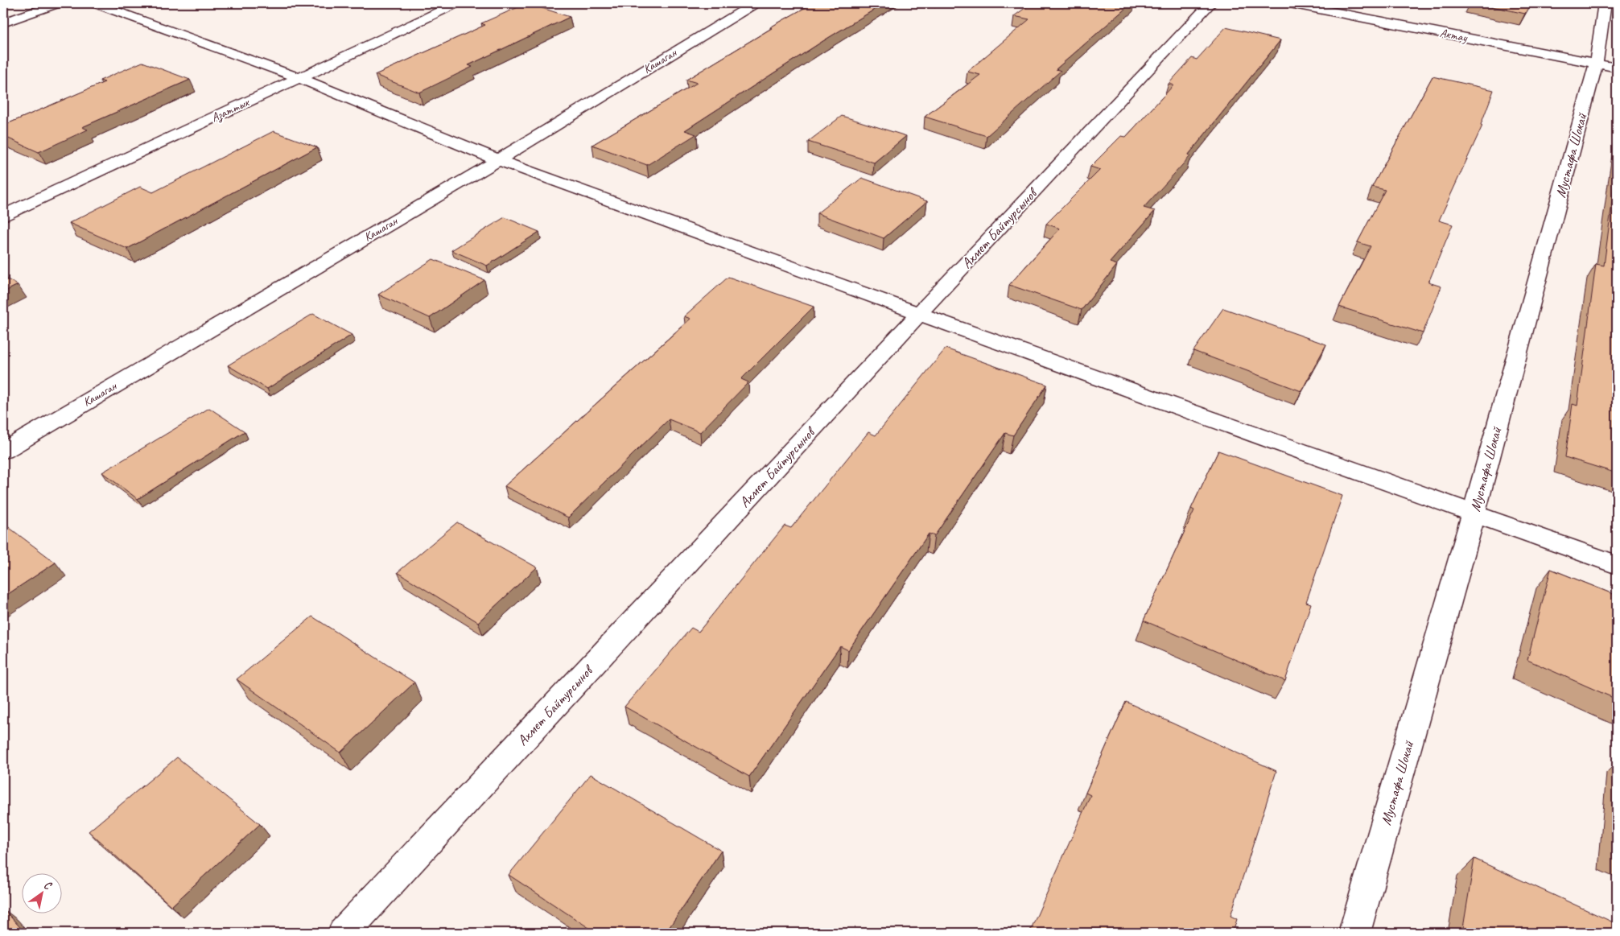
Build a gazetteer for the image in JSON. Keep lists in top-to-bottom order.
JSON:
{
  "streets": {
    "street": [
      "Актау",
      "Кашаган",
      "Азаттык",
      "Мустафа Шокай",
      "Ахмет Байтурсынов"
    ]
  },
  "crossings": [
    ["Актау", "Мустафа Шокай"]
  ],
  "north": "top right"
}
